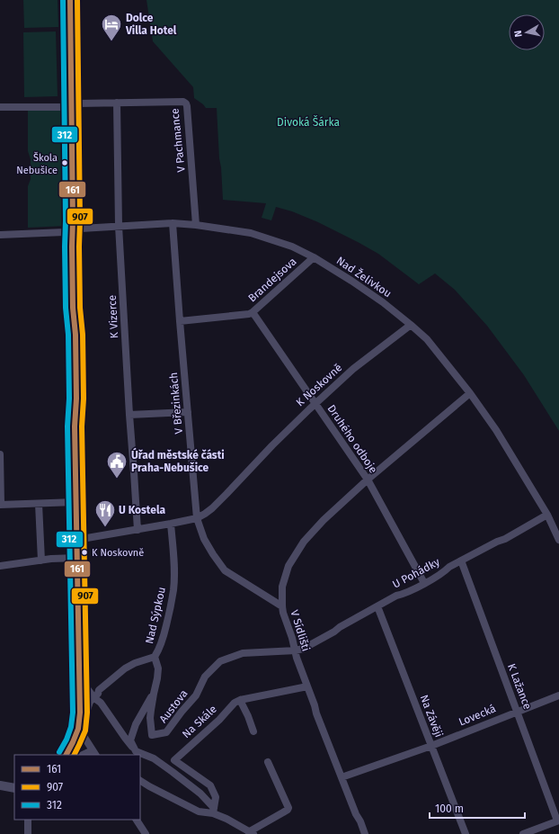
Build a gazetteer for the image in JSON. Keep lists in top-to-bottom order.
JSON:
{
  "streets": {
    "street": [
      "V Pachmance",
      "Nad Želivkou",
      "Brandejsova",
      "K Vizerce",
      "K Noskovně",
      "V Březinkách",
      "Druhého odboje",
      "U Pohádky",
      "Nad Sýpkou",
      "V Sídlišti",
      "K Lažance",
      "Austova",
      "Lovecká",
      "Na Závěji",
      "Na Skále"
    ]
  },
  "crossings": [
    ["V Pachmance", "Nad Želivkou"],
    ["V Pachmance", "K Vizerce"],
    ["Nad Želivkou", "Brandejsova"],
    ["Nad Želivkou", "K Vizerce"],
    ["Nad Želivkou", "K Noskovně"],
    ["Nad Želivkou", "V Březinkách"],
    ["Nad Želivkou", "U Pohádky"],
    ["Nad Želivkou", "V Sídlišti"],
    ["Brandejsova", "V Březinkách"],
    ["Brandejsova", "Druhého odboje"],
    ["K Vizerce", "K Noskovně"],
    ["K Noskovně", "V Březinkách"],
    ["K Noskovně", "Druhého odboje"],
    ["K Noskovně", "Nad Sýpkou"],
    ["V Březinkách", "V Sídlišti"],
    ["Druhého odboje", "U Pohádky"],
    ["Druhého odboje", "V Sídlišti"],
    ["U Pohádky", "V Sídlišti"],
    ["U Pohádky", "K Lažance"],
    ["U Pohádky", "Austova"],
    ["U Pohádky", "Na Závěji"],
    ["Nad Sýpkou", "Austova"],
    ["V Sídlišti", "Austova"],
    ["V Sídlišti", "Lovecká"],
    ["V Sídlišti", "Na Skále"],
    ["K Lažance", "Lovecká"],
    ["Lovecká", "Na Závěji"]
  ],
  "parks": ["Divoká Šárka"],
  "places": {
    "hotel": ["Dolce Villa Hotel"],
    "other": ["Škola Nebušice", "K Noskovně"],
    "public building": ["Úřad městské části Praha-Nebušice"],
    "restaurant": ["U Kostela"]
  },
  "lines": ["transit line 161", "transit line 907", "transit line 312"],
  "legend": ["161", "907", "312"],
  "scale_bar": "100 m",
  "north": "left"
}
